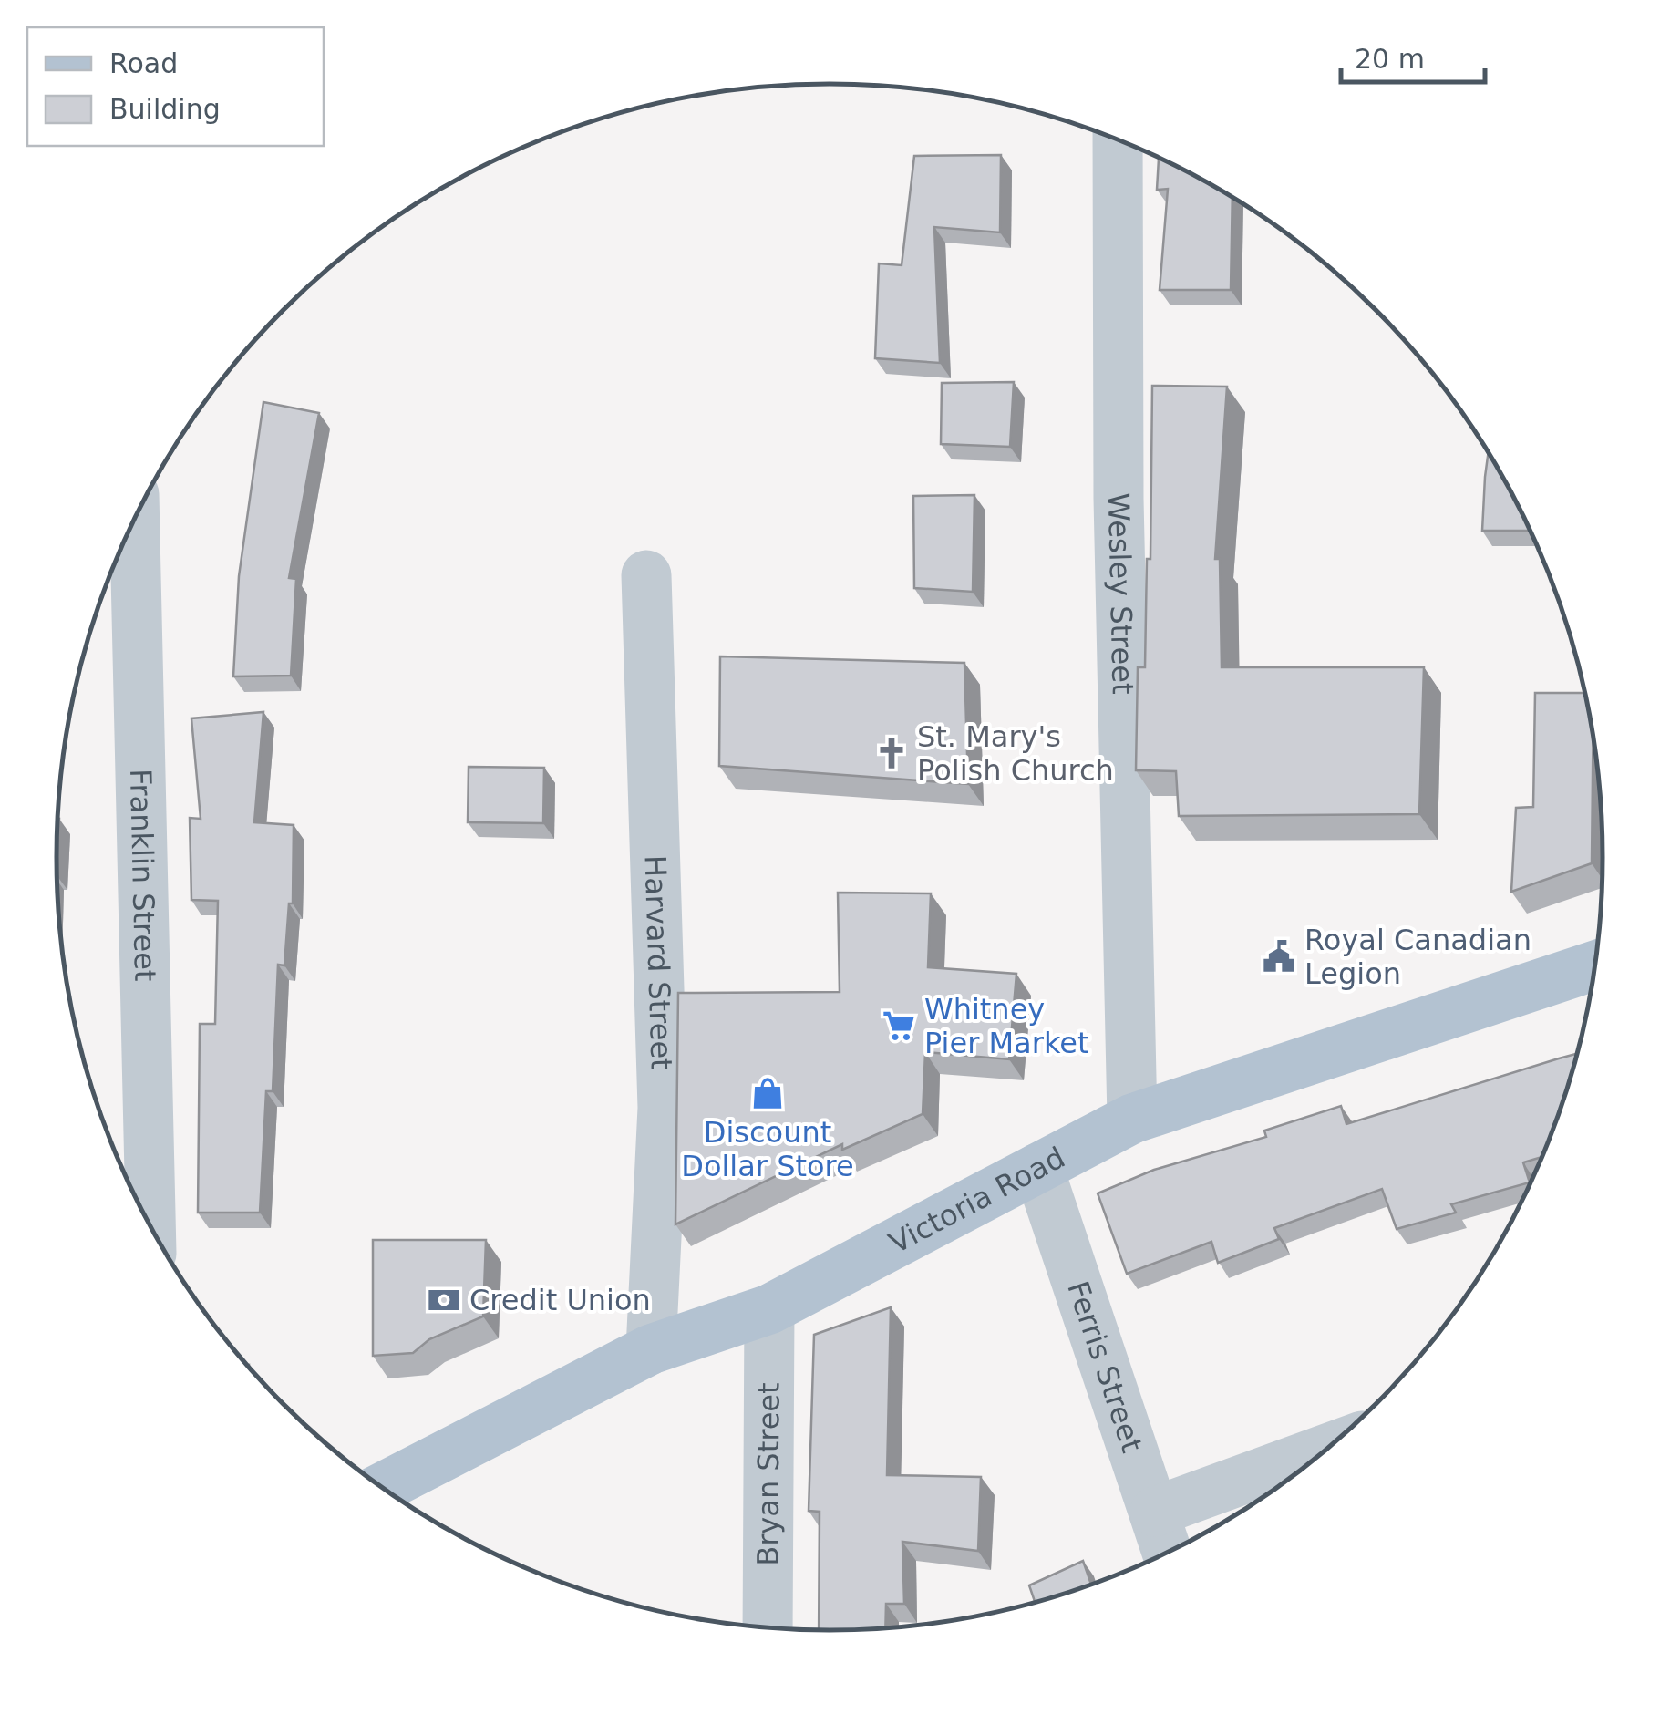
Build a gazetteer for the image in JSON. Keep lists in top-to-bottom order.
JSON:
{
  "streets": {
    "main road": ["Victoria Road"],
    "street": [
      "Wesley Street",
      "Franklin Street",
      "Harvard Street",
      "Ferris Street",
      "Bryan Street"
    ]
  },
  "crossings": [
    ["Wesley Street", "Victoria Road"],
    ["Harvard Street", "Victoria Road"],
    ["Victoria Road", "Ferris Street"],
    ["Victoria Road", "Bryan Street"]
  ],
  "places": {
    "church": ["St. Mary's Polish Church"],
    "public building": ["Royal Canadian Legion"],
    "supermarket": ["Whitney Pier Market"],
    "shop": ["Discount Dollar Store"],
    "bank": ["Credit Union"]
  },
  "legend": ["Road", "Building"],
  "scale_bar": "20 m"
}
